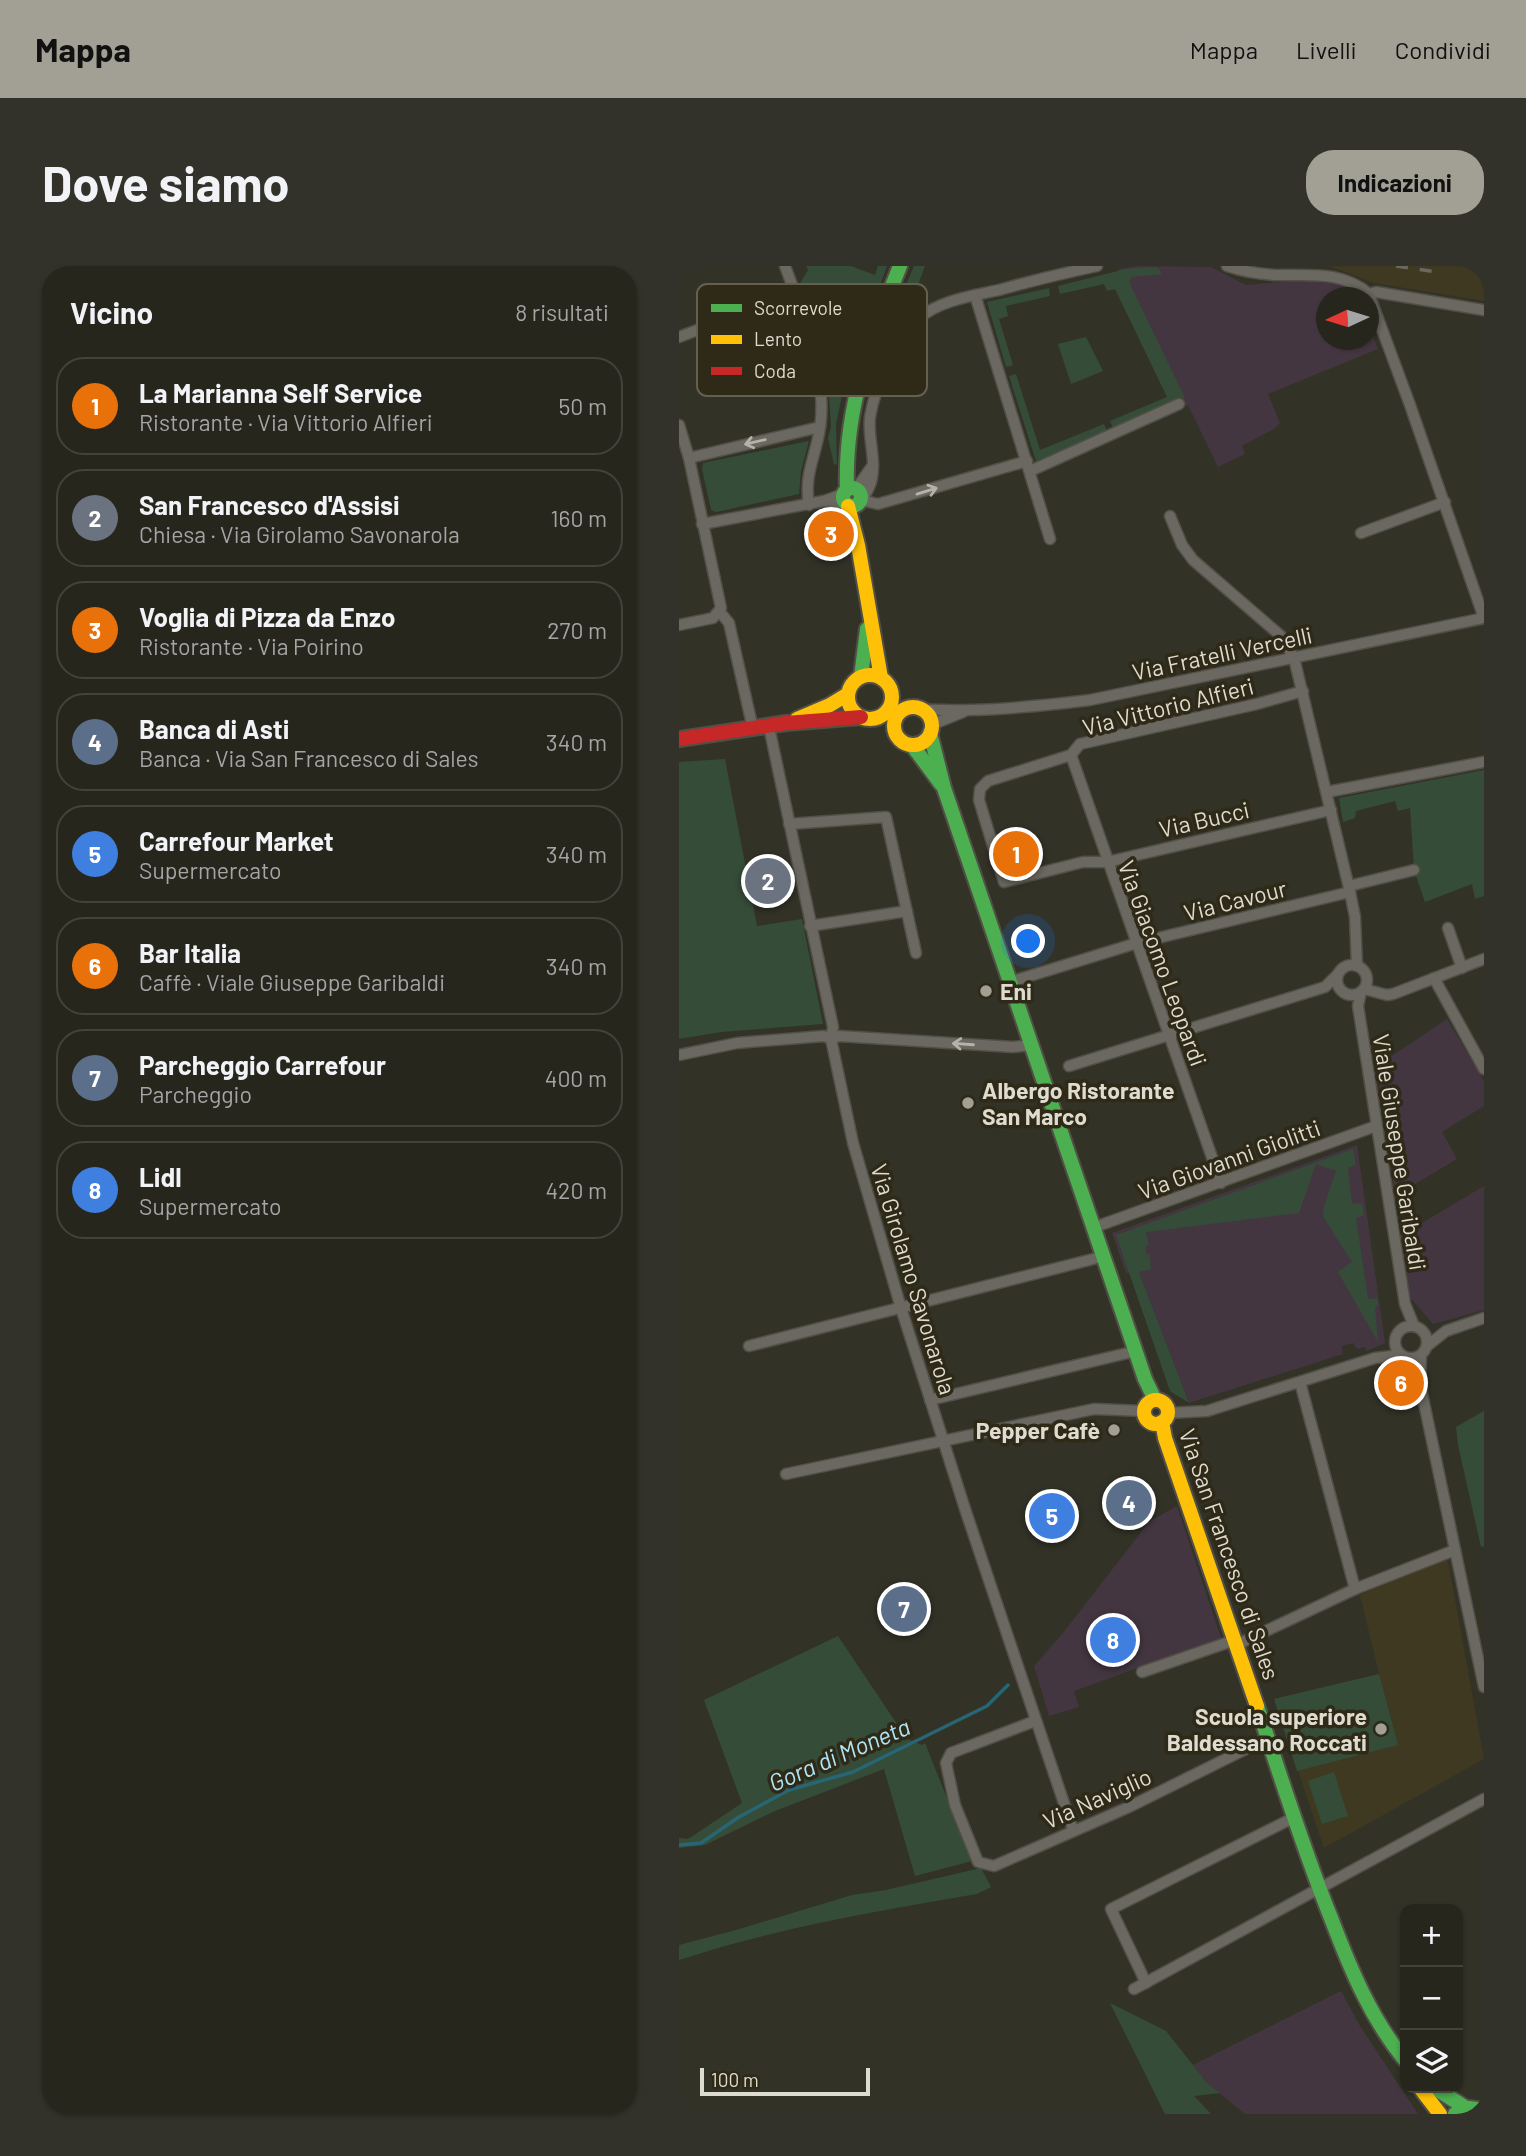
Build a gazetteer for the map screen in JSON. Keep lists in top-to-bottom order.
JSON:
{
  "streets": {
    "main road": ["Via San Francesco di Sales"],
    "street": [
      "Via Fratelli Vercelli",
      "Via Vittorio Alfieri",
      "Via Bucci",
      "Via Cavour",
      "Via Giacomo Leopardi",
      "Viale Giuseppe Garibaldi",
      "Via Giovanni Giolitti",
      "Via Girolamo Savonarola",
      "Via Naviglio"
    ]
  },
  "crossings": [
    ["Via Vittorio Alfieri", "Via Bucci"],
    ["Via Vittorio Alfieri", "Via Giacomo Leopardi"],
    ["Via Bucci", "Via Giacomo Leopardi"],
    ["Via Cavour", "Via Giacomo Leopardi"],
    ["Via Giacomo Leopardi", "Via Giovanni Giolitti"],
    ["Viale Giuseppe Garibaldi", "Via Giovanni Giolitti"],
    ["Via Girolamo Savonarola", "Via Naviglio"],
    ["Via San Francesco di Sales", "Via Naviglio"]
  ],
  "water": ["Gora di Moneta"],
  "places": [
    "Eni",
    "Albergo Ristorante San Marco",
    "Pepper Cafè",
    "Scuola superiore Baldessano Roccati"
  ],
  "legend": ["Scorrevole", "Lento", "Coda"],
  "scale_bar": "100 m",
  "north": "left",
  "page": {
    "header": "Mappa",
    "nav": ["Mappa", "Livelli", "Condividi"],
    "buttons": "Indicazioni",
    "title": "Dove siamo",
    "heading": ["Vicino", "8 risultati"],
    "list": [
      {
        "mark": "1",
        "name": "La Marianna Self Service",
        "note": "Ristorante · Via Vittorio Alfieri",
        "value": "50 m"
      },
      {
        "mark": "2",
        "name": "San Francesco d'Assisi",
        "note": "Chiesa · Via Girolamo Savonarola",
        "value": "160 m"
      },
      {
        "mark": "3",
        "name": "Voglia di Pizza da Enzo",
        "note": "Ristorante · Via Poirino",
        "value": "270 m"
      },
      {
        "mark": "4",
        "name": "Banca di Asti",
        "note": "Banca · Via San Francesco di Sales",
        "value": "340 m"
      },
      {
        "mark": "5",
        "name": "Carrefour Market",
        "note": "Supermercato",
        "value": "340 m"
      },
      {
        "mark": "6",
        "name": "Bar Italia",
        "note": "Caffè · Viale Giuseppe Garibaldi",
        "value": "340 m"
      },
      {
        "mark": "7",
        "name": "Parcheggio Carrefour",
        "note": "Parcheggio",
        "value": "400 m"
      },
      {
        "mark": "8",
        "name": "Lidl",
        "note": "Supermercato",
        "value": "420 m"
      }
    ],
    "pins": [
      "3",
      "1",
      "2",
      "6",
      "4",
      "5",
      "7",
      "8"
    ],
    "map_buttons": ["+", "−"],
    "scale": "100 m"
  }
}
